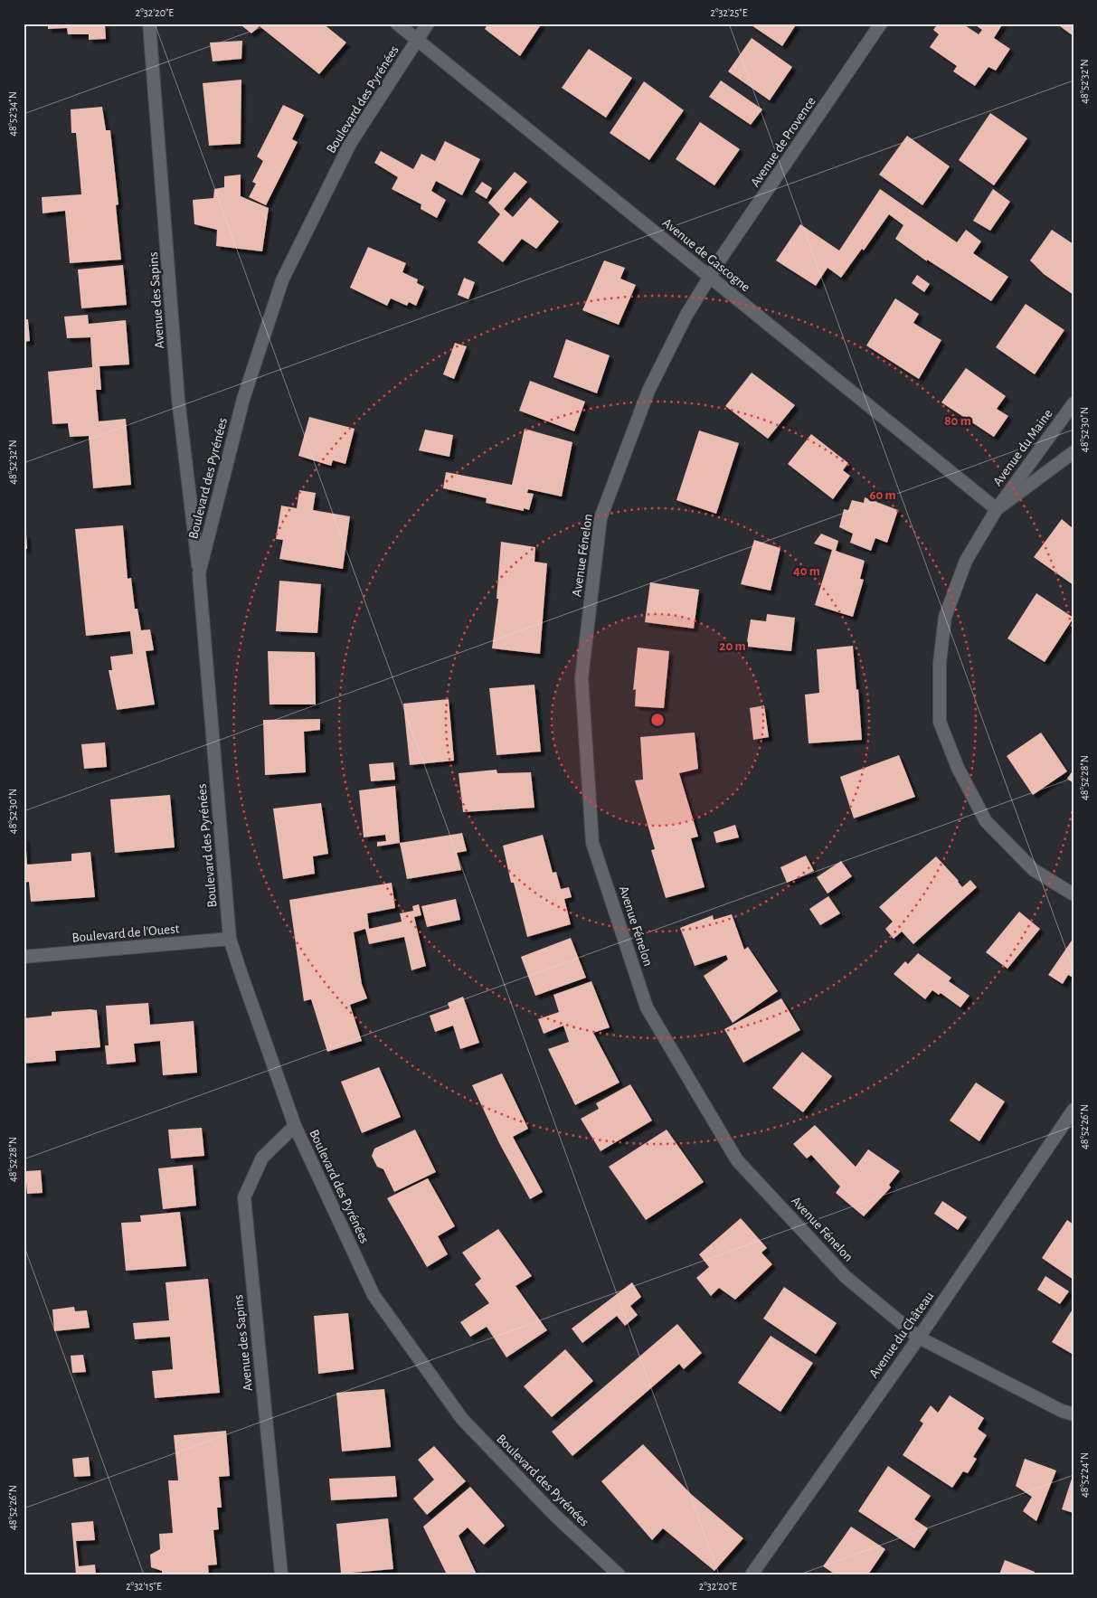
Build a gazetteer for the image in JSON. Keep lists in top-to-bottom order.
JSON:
{
  "streets": {
    "street": [
      "Boulevard des Pyrénées",
      "Avenue de Provence",
      "Avenue de Gascogne",
      "Avenue des Sapins",
      "Avenue du Maine",
      "Avenue Fénelon",
      "Boulevard de l'Ouest",
      "Avenue du Château"
    ]
  },
  "crossings": [
    ["Boulevard des Pyrénées", "Avenue de Gascogne"],
    ["Boulevard des Pyrénées", "Avenue des Sapins"],
    ["Boulevard des Pyrénées", "Boulevard de l'Ouest"],
    ["Avenue de Provence", "Avenue de Gascogne"],
    ["Avenue de Provence", "Avenue Fénelon"],
    ["Avenue de Gascogne", "Avenue du Maine"],
    ["Avenue de Gascogne", "Avenue Fénelon"],
    ["Avenue Fénelon", "Avenue du Château"]
  ],
  "coordinates": [
    "2°32'20\"E",
    "2°32'25\"E",
    "48°52'32\"N",
    "48°52'34\"N",
    "48°52'30\"N",
    "48°52'28\"N",
    "48°52'26\"N",
    "48°52'24\"N",
    "2°32'15\"E"
  ],
  "rings": [
    "80 m",
    "60 m",
    "40 m",
    "20 m"
  ]
}
